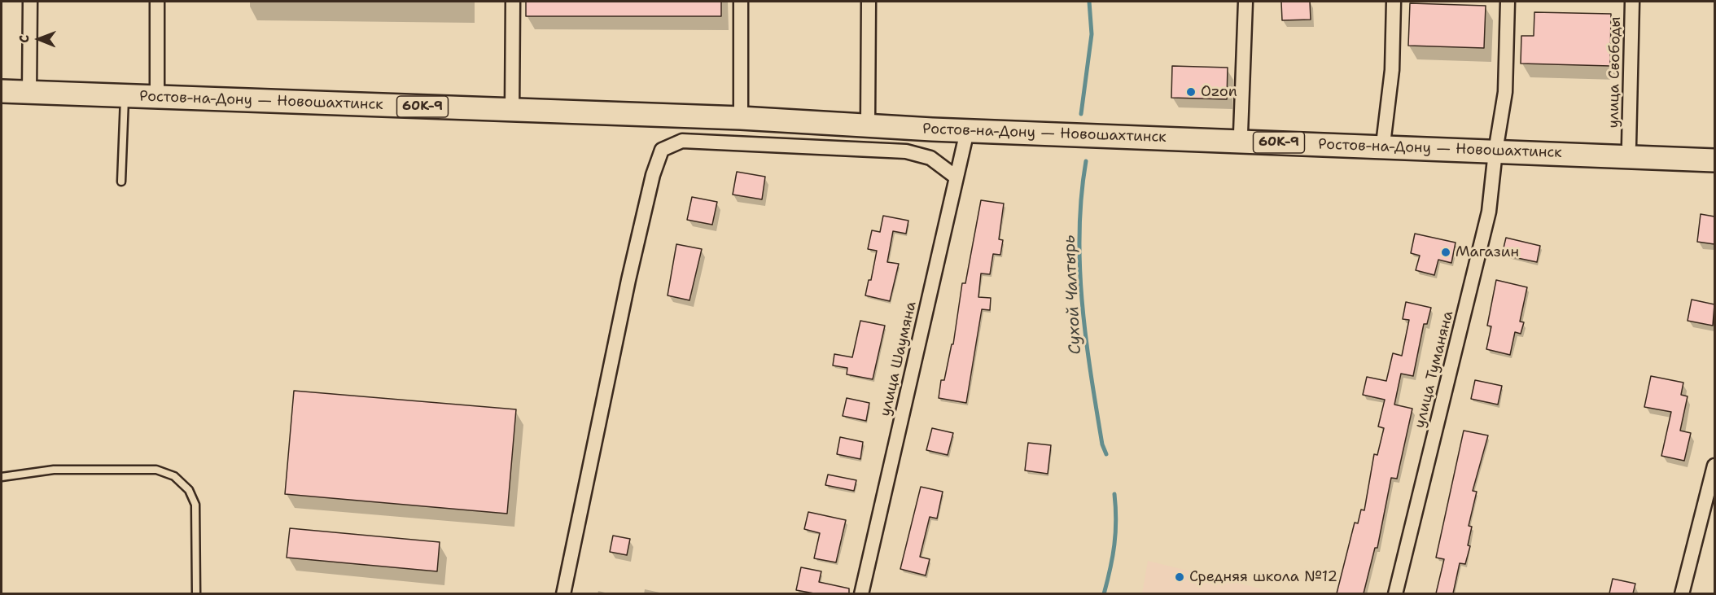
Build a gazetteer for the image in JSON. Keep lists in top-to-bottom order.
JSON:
{
  "streets": {
    "main road": ["Ростов-на-Дону — Новошахтинск", "60К-9"],
    "street": ["улица Свободы", "улица Шаумяна", "улица Туманяна"]
  },
  "crossings": [
    ["улица Свободы", "Ростов-на-Дону — Новошахтинск"],
    ["Ростов-на-Дону — Новошахтинск", "улица Шаумяна"],
    ["Ростов-на-Дону — Новошахтинск", "улица Туманяна"]
  ],
  "water": ["Сухой Чалтырь"],
  "places": ["Ozon", "Магазин", "Средняя школа №12"],
  "north": "left"
}
